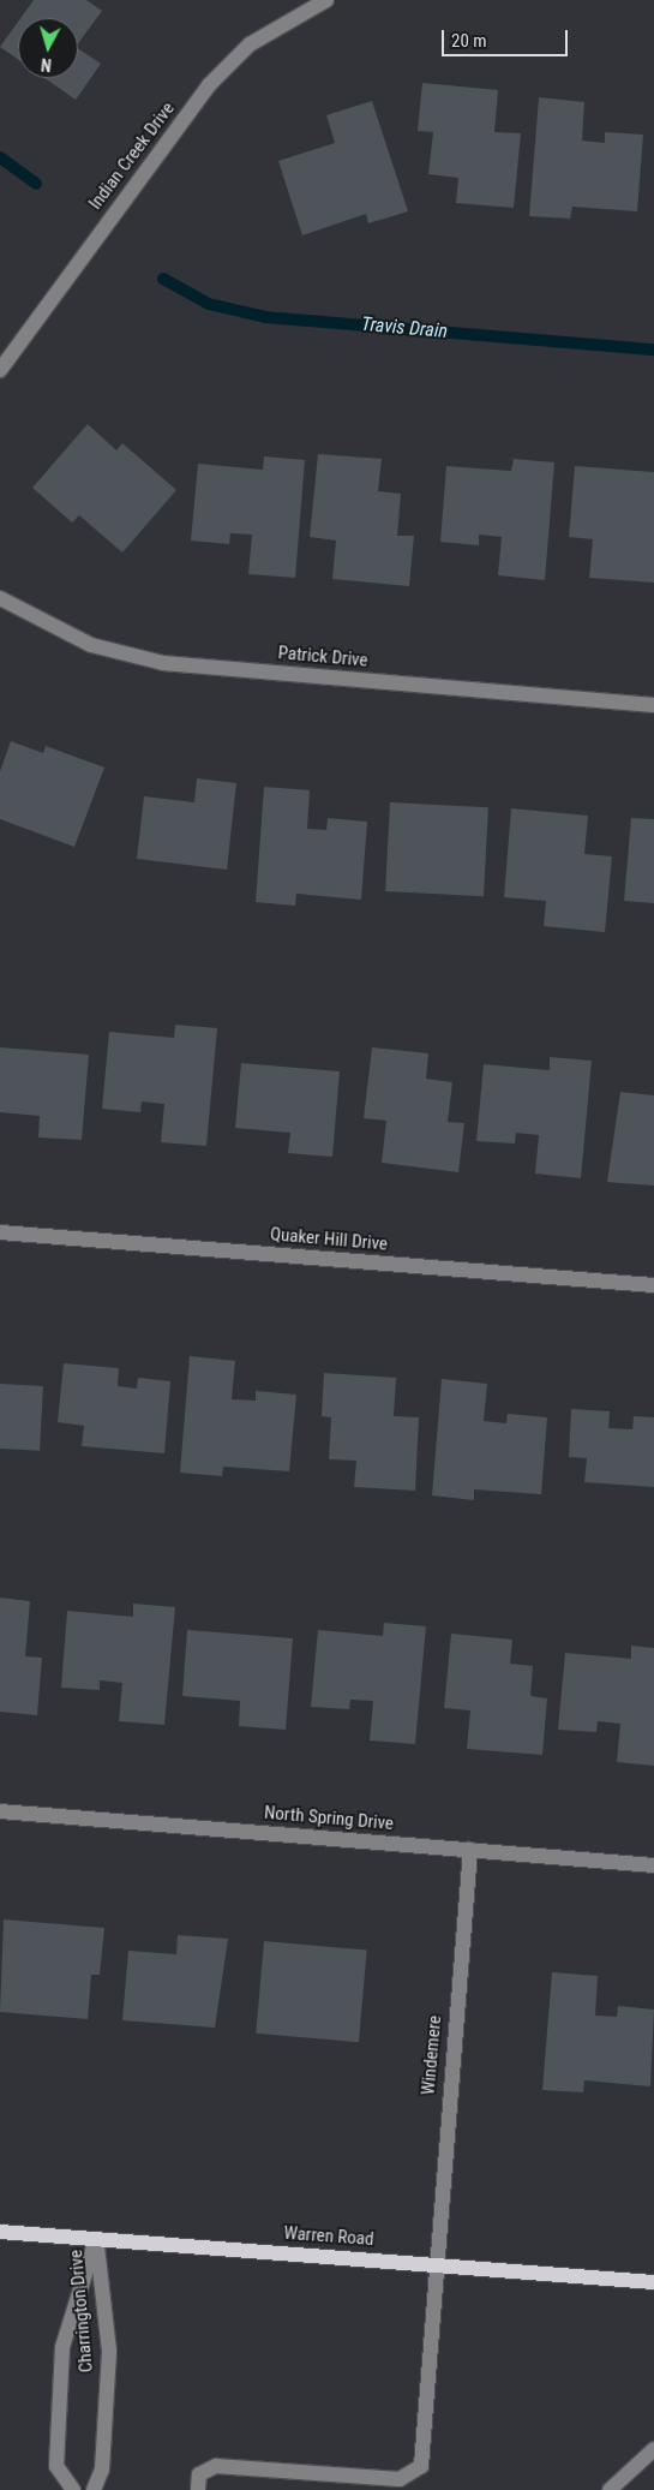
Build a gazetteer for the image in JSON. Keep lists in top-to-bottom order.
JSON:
{
  "streets": {
    "main road": ["Warren Road"],
    "street": [
      "Indian Creek Drive",
      "Patrick Drive",
      "Quaker Hill Drive",
      "North Spring Drive",
      "Windemere",
      "Charrington Drive"
    ]
  },
  "crossings": [
    ["North Spring Drive", "Windemere"],
    ["Windemere", "Warren Road"],
    ["Warren Road", "Charrington Drive"]
  ],
  "water": ["Travis Drain"],
  "scale_bar": "20 m",
  "north": "bottom"
}
